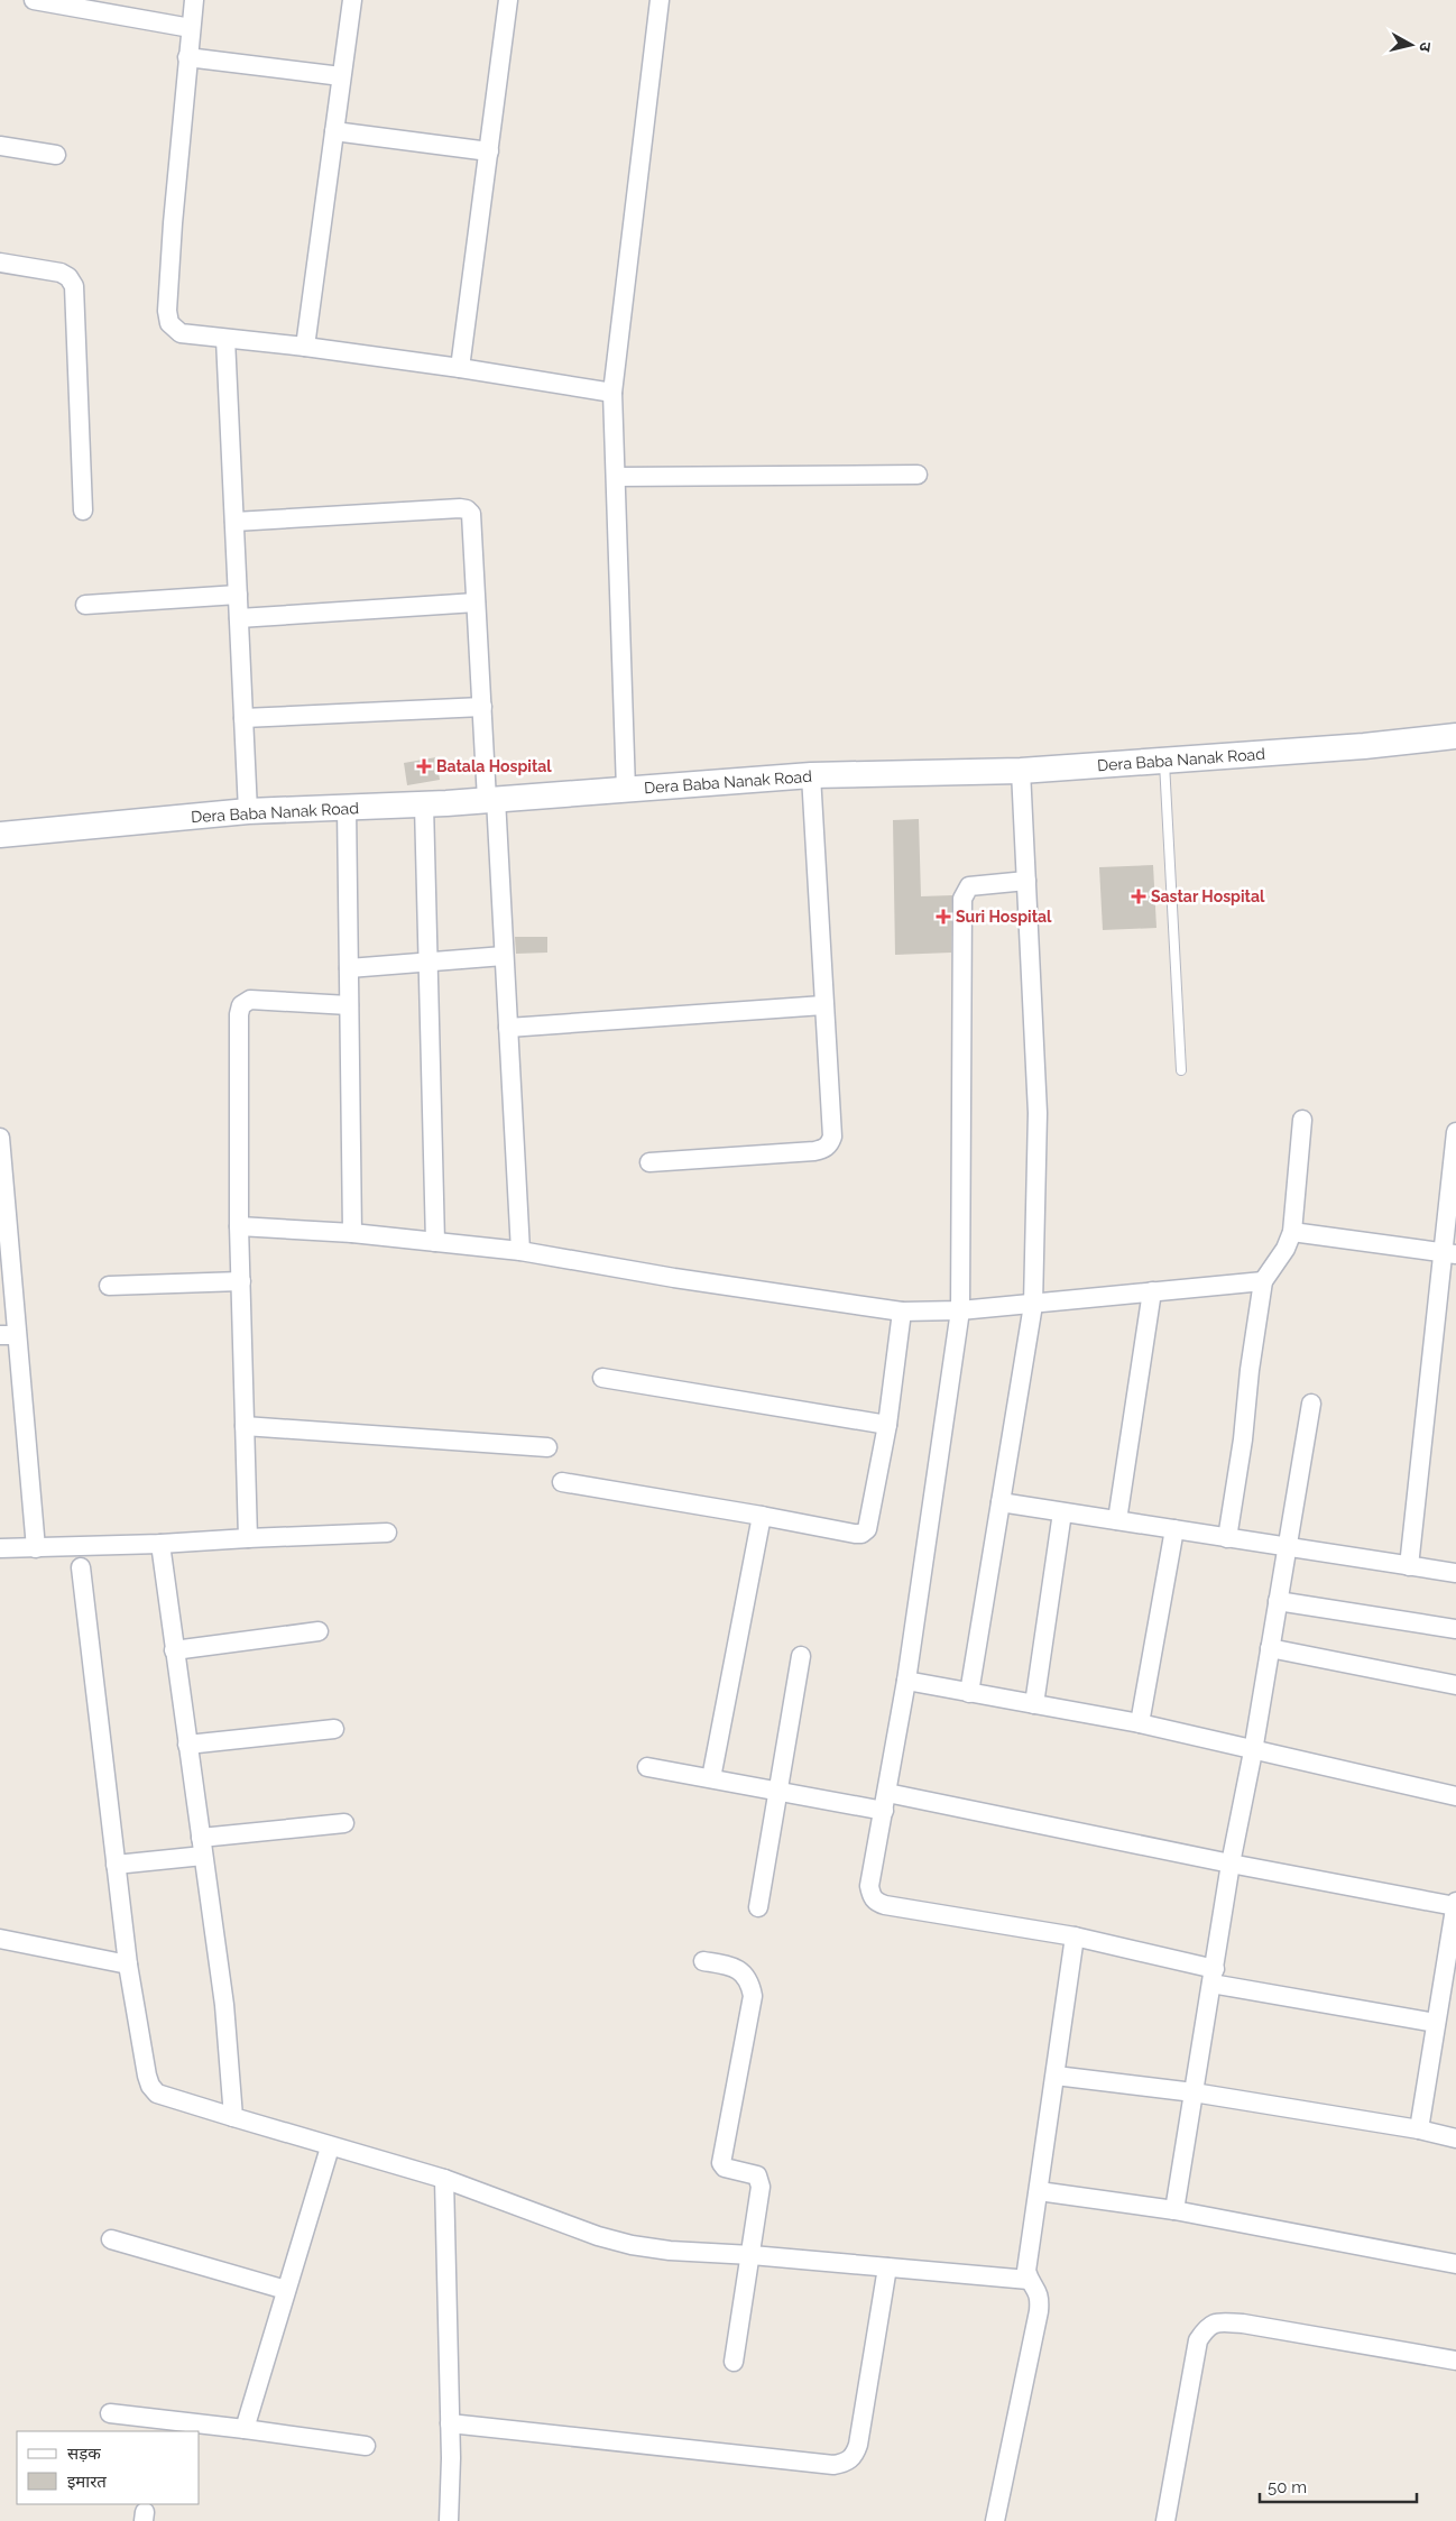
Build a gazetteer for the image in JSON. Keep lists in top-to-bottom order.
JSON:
{
  "streets": {
    "main road": ["Dera Baba Nanak Road"]
  },
  "places": {
    "health": ["Batala Hospital", "Sastar Hospital", "Suri Hospital"]
  },
  "legend": ["सड़क", "इमारत"],
  "scale_bar": "50 m",
  "north": "right"
}
